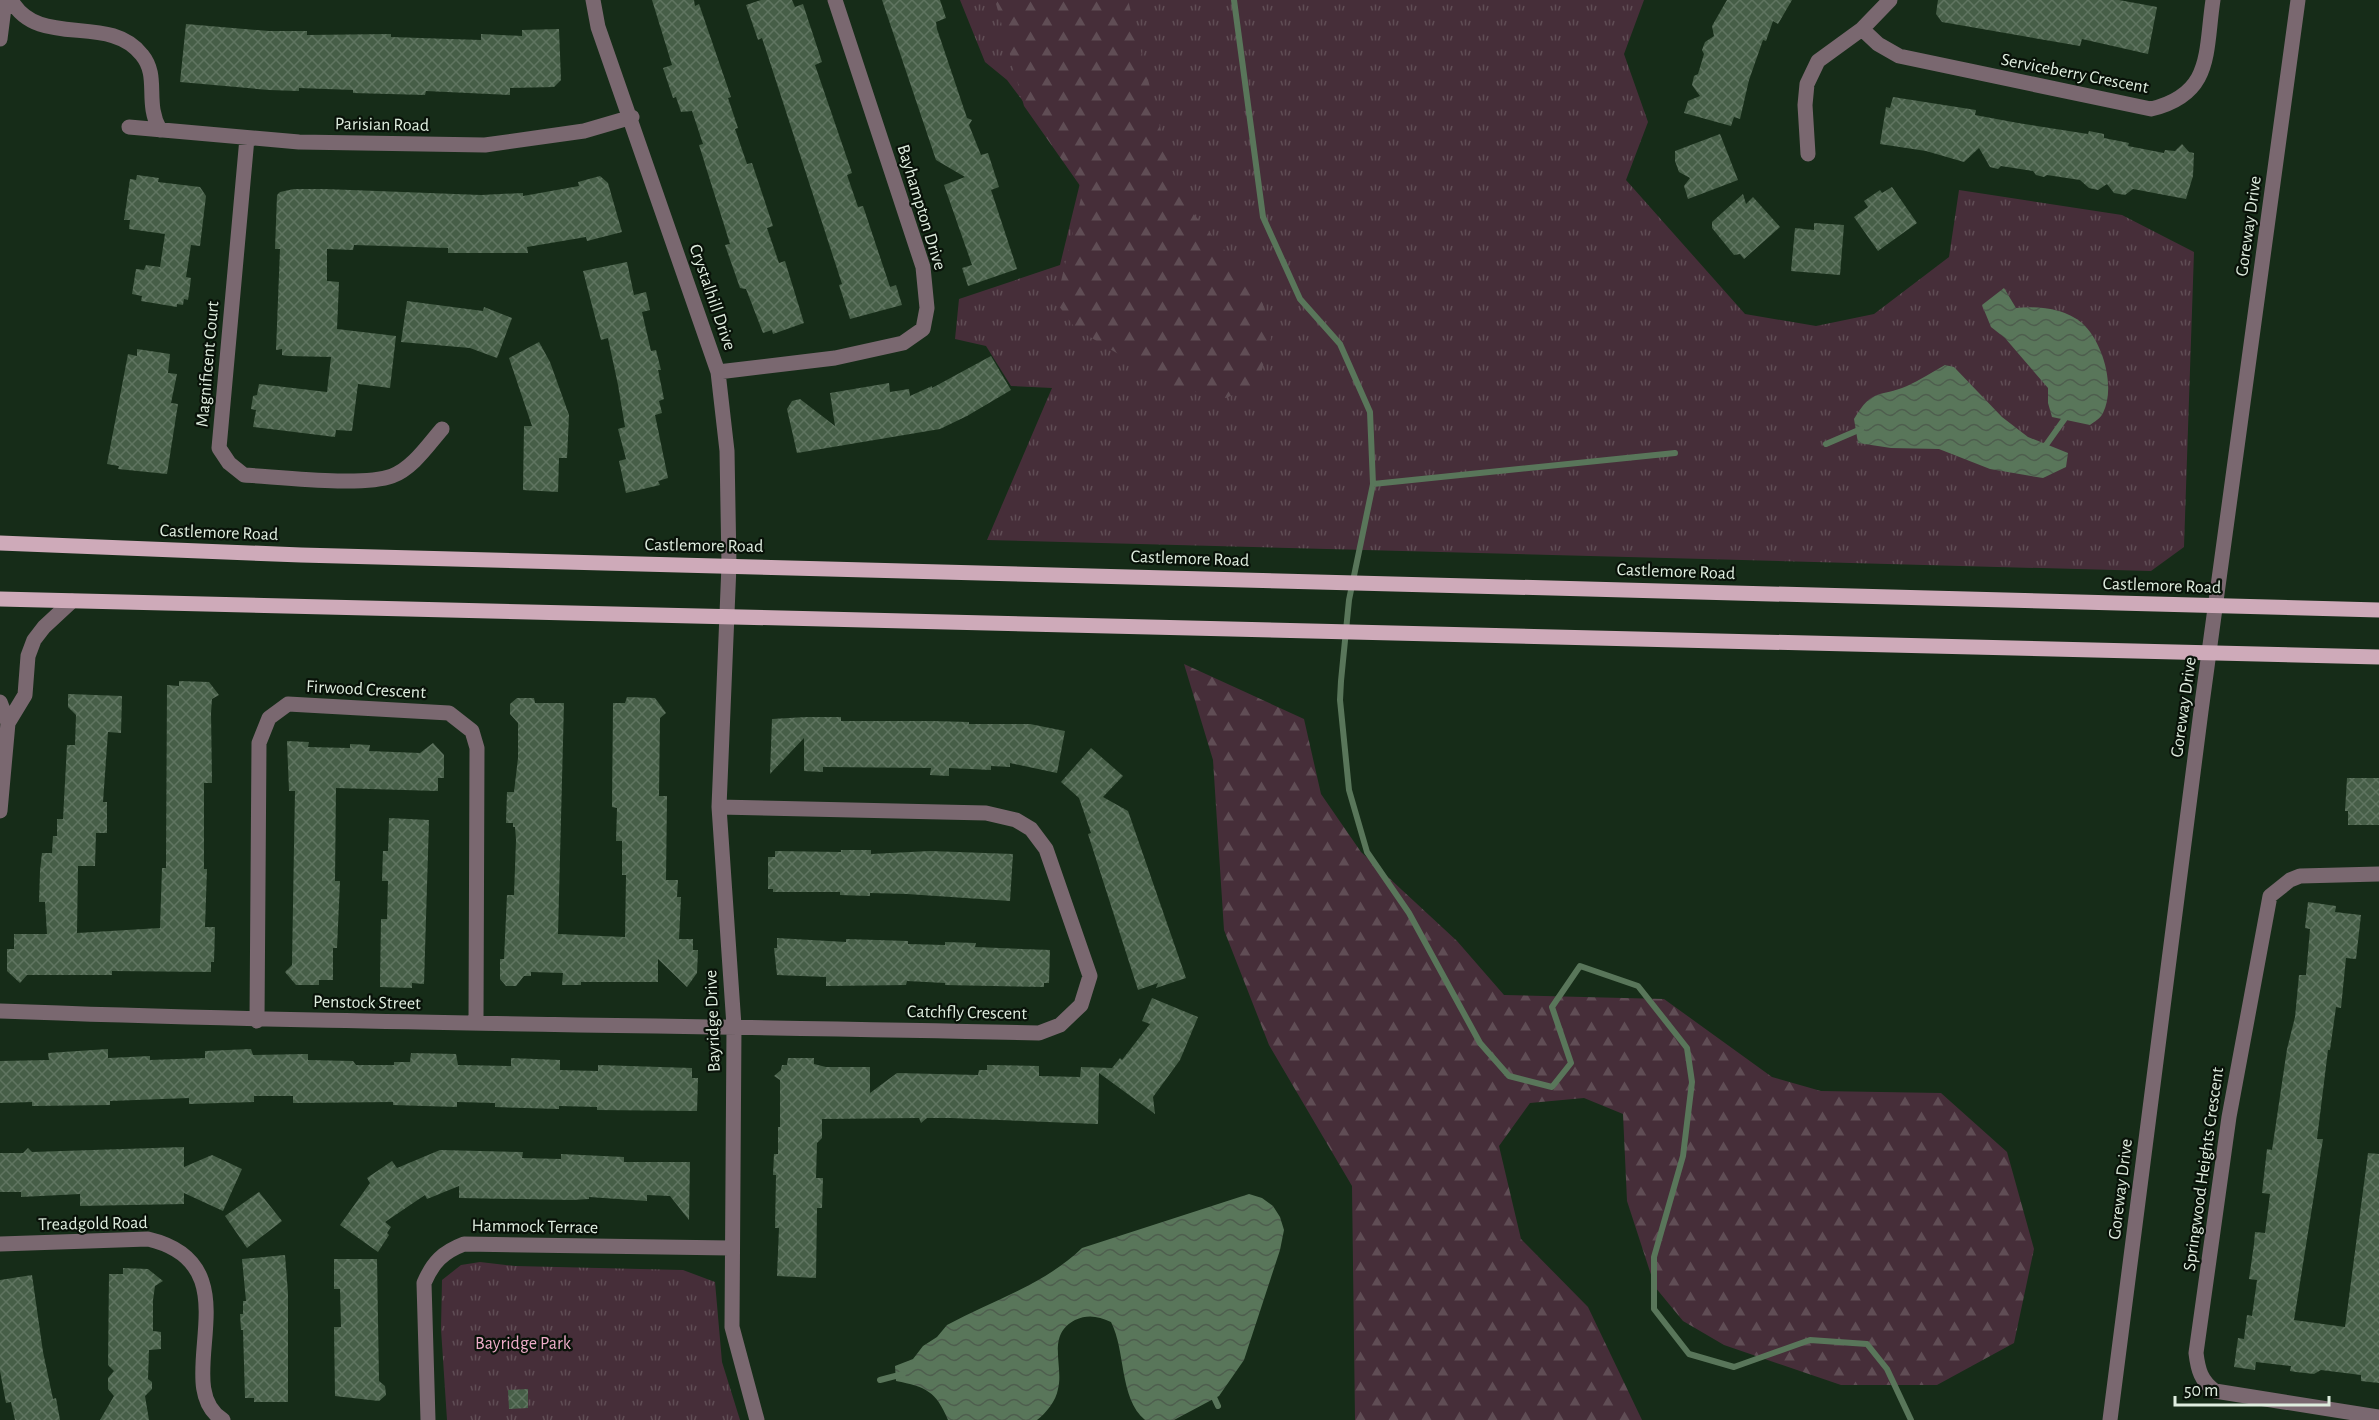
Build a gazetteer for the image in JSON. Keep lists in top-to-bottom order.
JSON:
{
  "streets": {
    "main road": ["Castlemore Road"],
    "street": [
      "Serviceberry Crescent",
      "Parisian Road",
      "Bayhampton Drive",
      "Goreway Drive",
      "Crystalhill Drive",
      "Magnificent Court",
      "Firwood Crescent",
      "Penstock Street",
      "Catchfly Crescent",
      "Bayridge Drive",
      "Springwood Heights Crescent",
      "Treadgold Road",
      "Hammock Terrace"
    ]
  },
  "crossings": [
    ["Parisian Road", "Crystalhill Drive"],
    ["Parisian Road", "Magnificent Court"],
    ["Bayhampton Drive", "Crystalhill Drive"],
    ["Goreway Drive", "Castlemore Road"],
    ["Crystalhill Drive", "Castlemore Road"],
    ["Crystalhill Drive", "Bayridge Drive"],
    ["Firwood Crescent", "Penstock Street"],
    ["Penstock Street", "Catchfly Crescent"],
    ["Penstock Street", "Bayridge Drive"],
    ["Catchfly Crescent", "Bayridge Drive"],
    ["Bayridge Drive", "Hammock Terrace"]
  ],
  "parks": ["Bayridge Park"],
  "scale_bar": "50 m"
}
